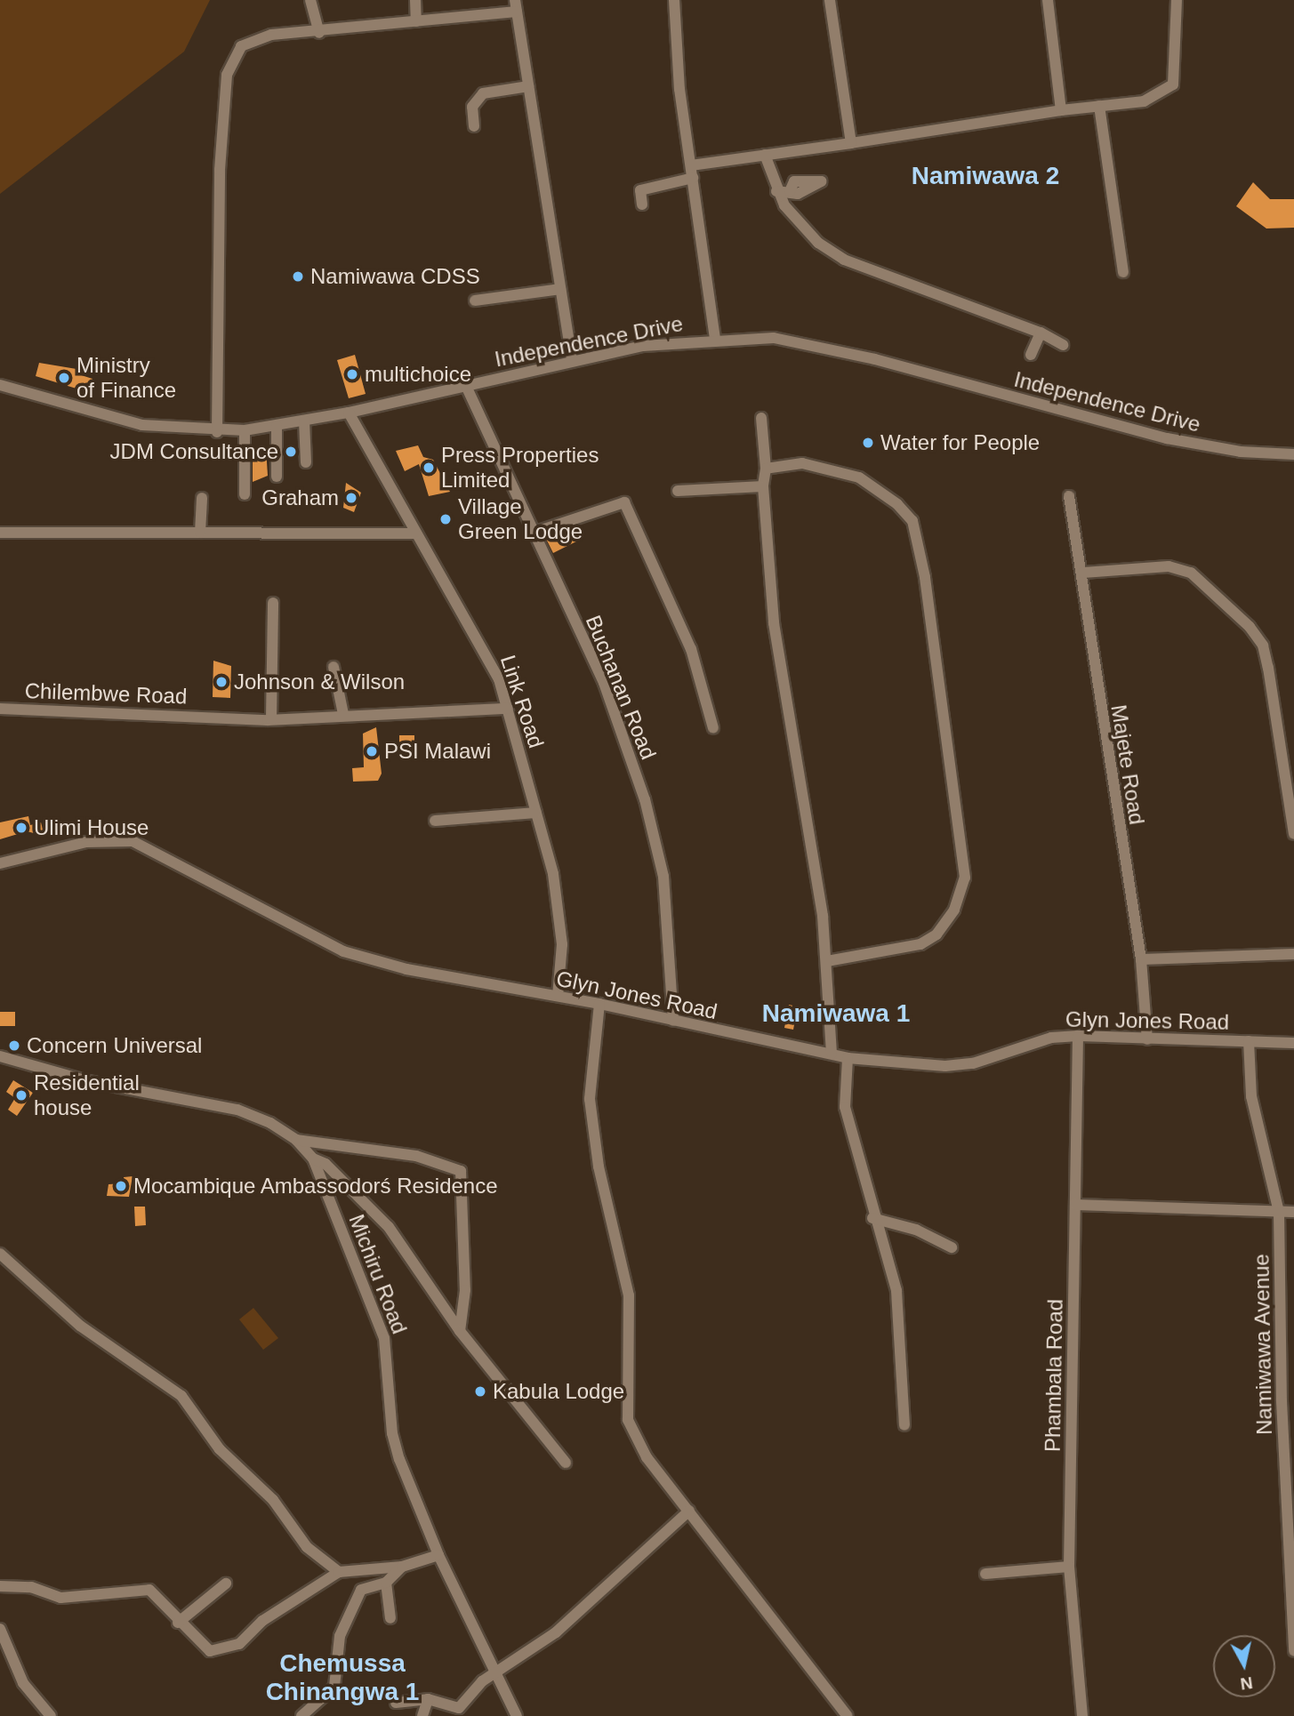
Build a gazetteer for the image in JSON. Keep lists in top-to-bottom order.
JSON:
{
  "streets": {
    "street": [
      "Independence Drive",
      "Buchanan Road",
      "Chilembwe Road",
      "Link Road",
      "Majete Road",
      "Glyn Jones Road",
      "Michiru Road",
      "Namiwawa Avenue",
      "Phambala Road"
    ]
  },
  "crossings": [
    ["Independence Drive", "Buchanan Road"],
    ["Independence Drive", "Link Road"],
    ["Buchanan Road", "Glyn Jones Road"],
    ["Chilembwe Road", "Link Road"],
    ["Link Road", "Glyn Jones Road"],
    ["Majete Road", "Glyn Jones Road"],
    ["Glyn Jones Road", "Namiwawa Avenue"],
    ["Glyn Jones Road", "Phambala Road"]
  ],
  "districts": ["Namiwawa 2", "Namiwawa 1", "Chemussa Chinangwa 1"],
  "places": [
    "Namiwawa CDSS",
    "multichoice",
    "Ministry of Finance",
    "Water for People",
    "JDM Consultance",
    "Press Properties Limited",
    "Graham",
    "Village Green Lodge",
    "Johnson & Wilson",
    "PSI Malawi",
    "Ulimi House",
    "Concern Universal",
    "Residential house",
    "Mocambique Ambassodorś Residence",
    "Kabula Lodge"
  ],
  "north": "bottom"
}
